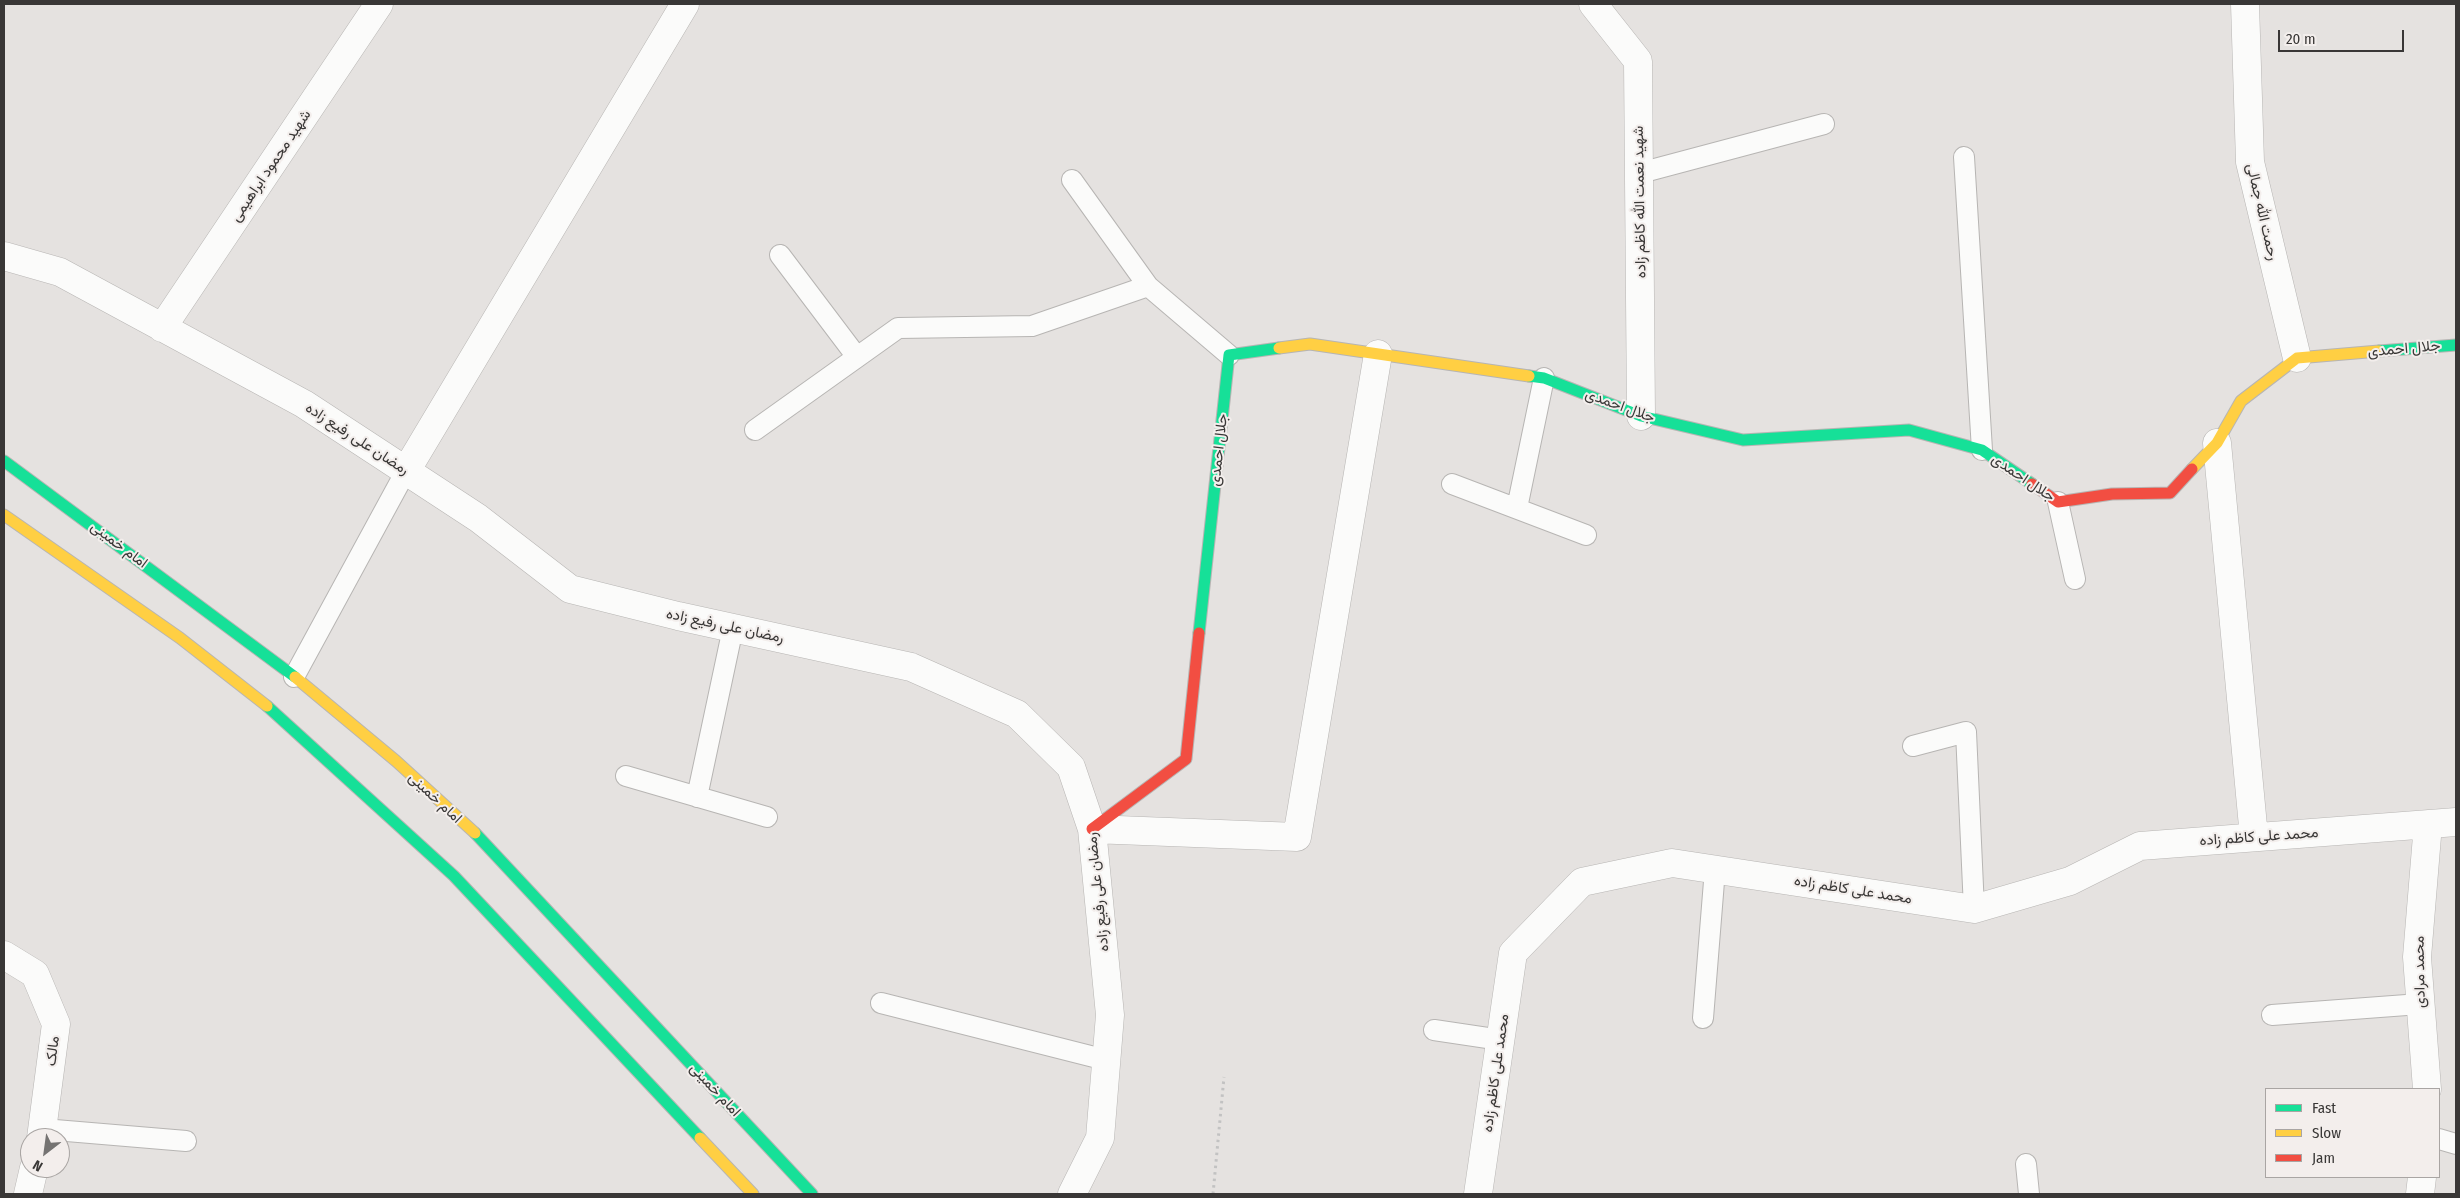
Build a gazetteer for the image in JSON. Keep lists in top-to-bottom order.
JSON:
{
  "streets": {
    "main road": ["جلال احمدی", "امام خمینی"],
    "street": [
      "شهید محمود ابراهیمی",
      "شهید نعمت الله کاظم زاده",
      "رحمت الله جمالی",
      "رمضان علی رفیع زاده",
      "محمد علی کاظم زاده",
      "محمد مرادی",
      "مالک"
    ]
  },
  "crossings": [
    ["شهید محمود ابراهیمی", "رمضان علی رفیع زاده"],
    ["شهید نعمت الله کاظم زاده", "جلال احمدی"],
    ["رحمت الله جمالی", "جلال احمدی"],
    ["جلال احمدی", "رمضان علی رفیع زاده"],
    ["محمد علی کاظم زاده", "محمد مرادی"]
  ],
  "legend": ["Fast", "Slow", "Jam"],
  "scale_bar": "20 m",
  "north": "bottom left"
}
